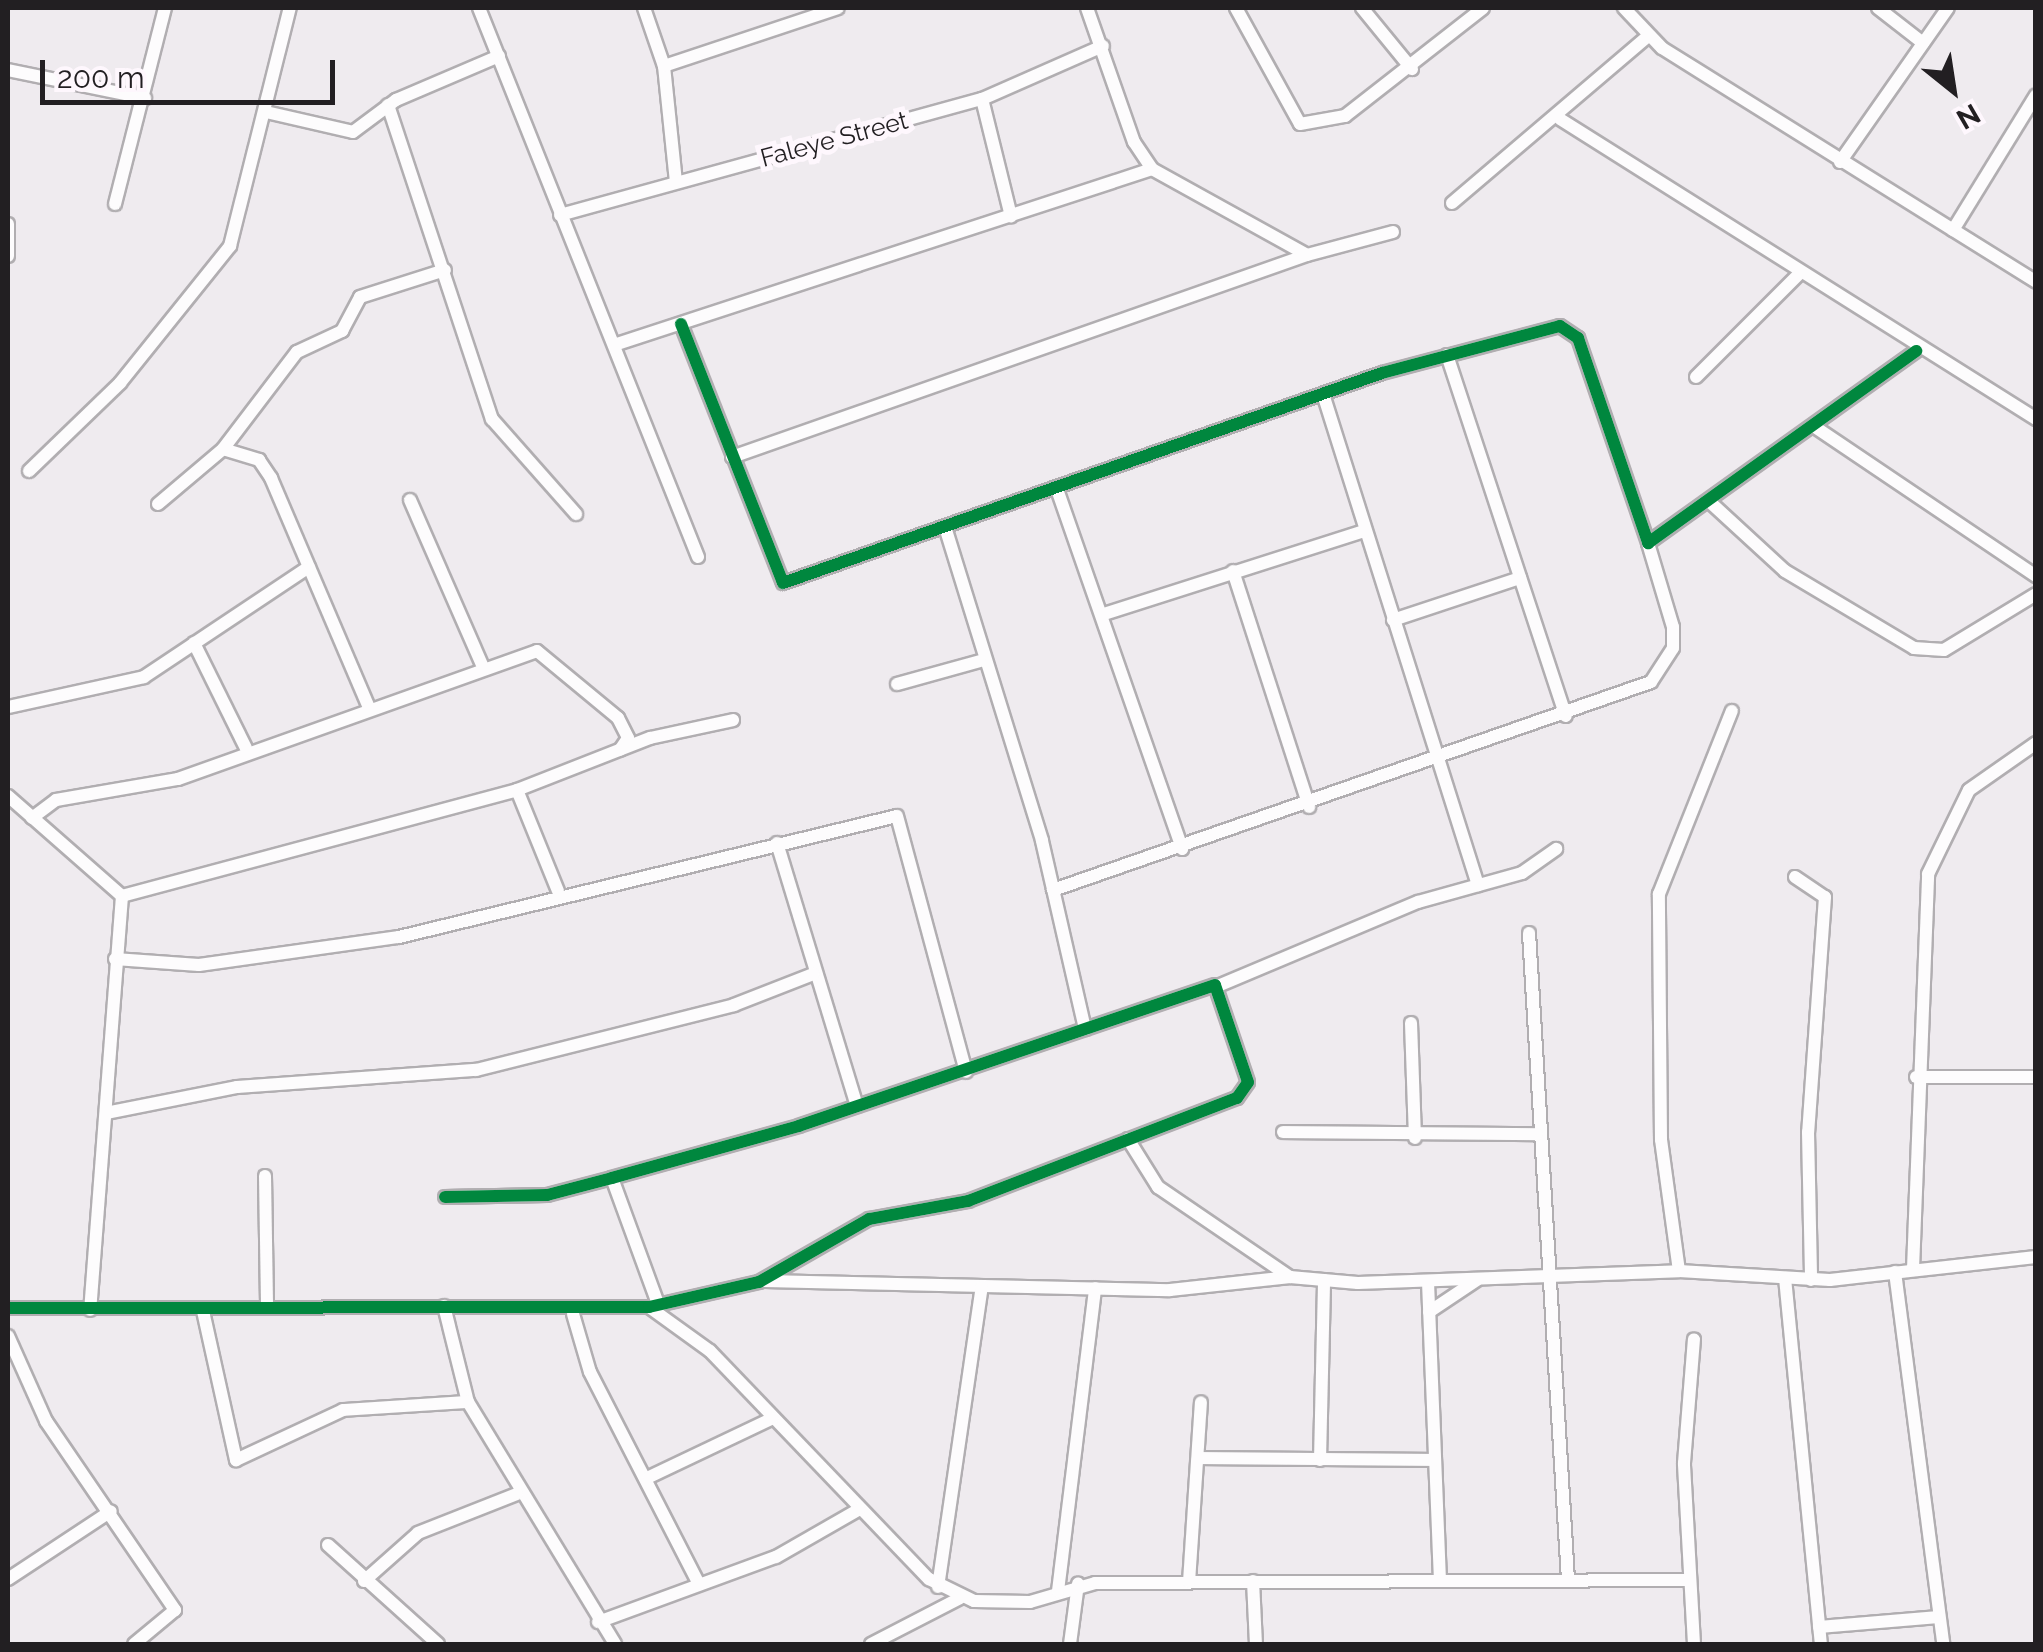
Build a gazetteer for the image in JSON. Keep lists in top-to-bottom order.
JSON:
{
  "streets": {
    "street": ["Faleye Street"]
  },
  "scale_bar": "200 m",
  "north": "bottom right"
}
